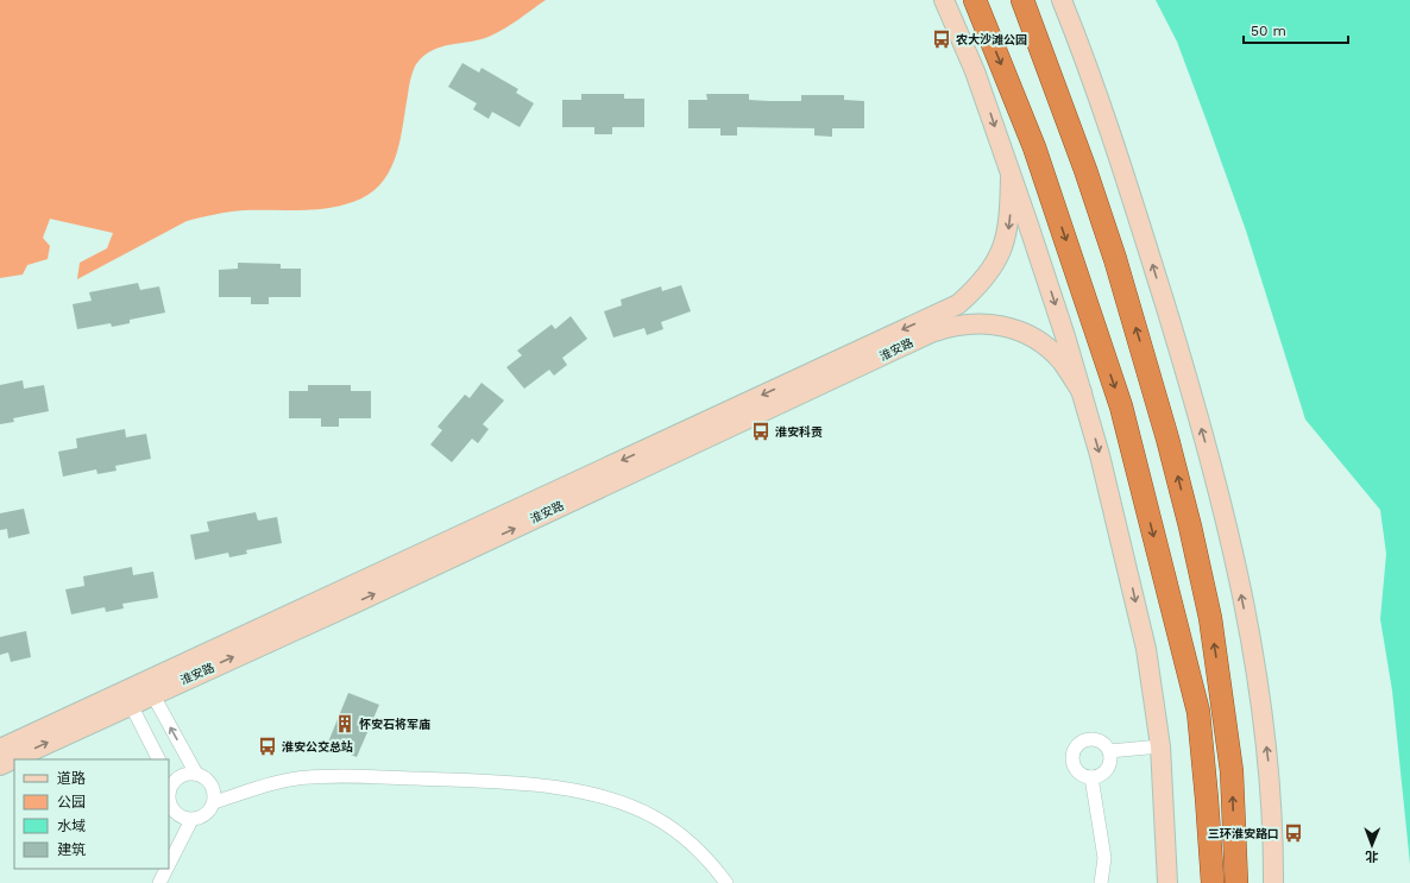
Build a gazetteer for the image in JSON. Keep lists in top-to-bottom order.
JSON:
{
  "streets": {
    "main road": ["淮安路"]
  },
  "places": {
    "bus stop": [
      "农大沙滩公园",
      "淮安科贡",
      "淮安公交总站",
      "三环淮安路口"
    ],
    "building": ["怀安石将军庙"]
  },
  "legend": [
    "道路",
    "公园",
    "水域",
    "建筑"
  ],
  "scale_bar": "50 m",
  "north": "bottom"
}
